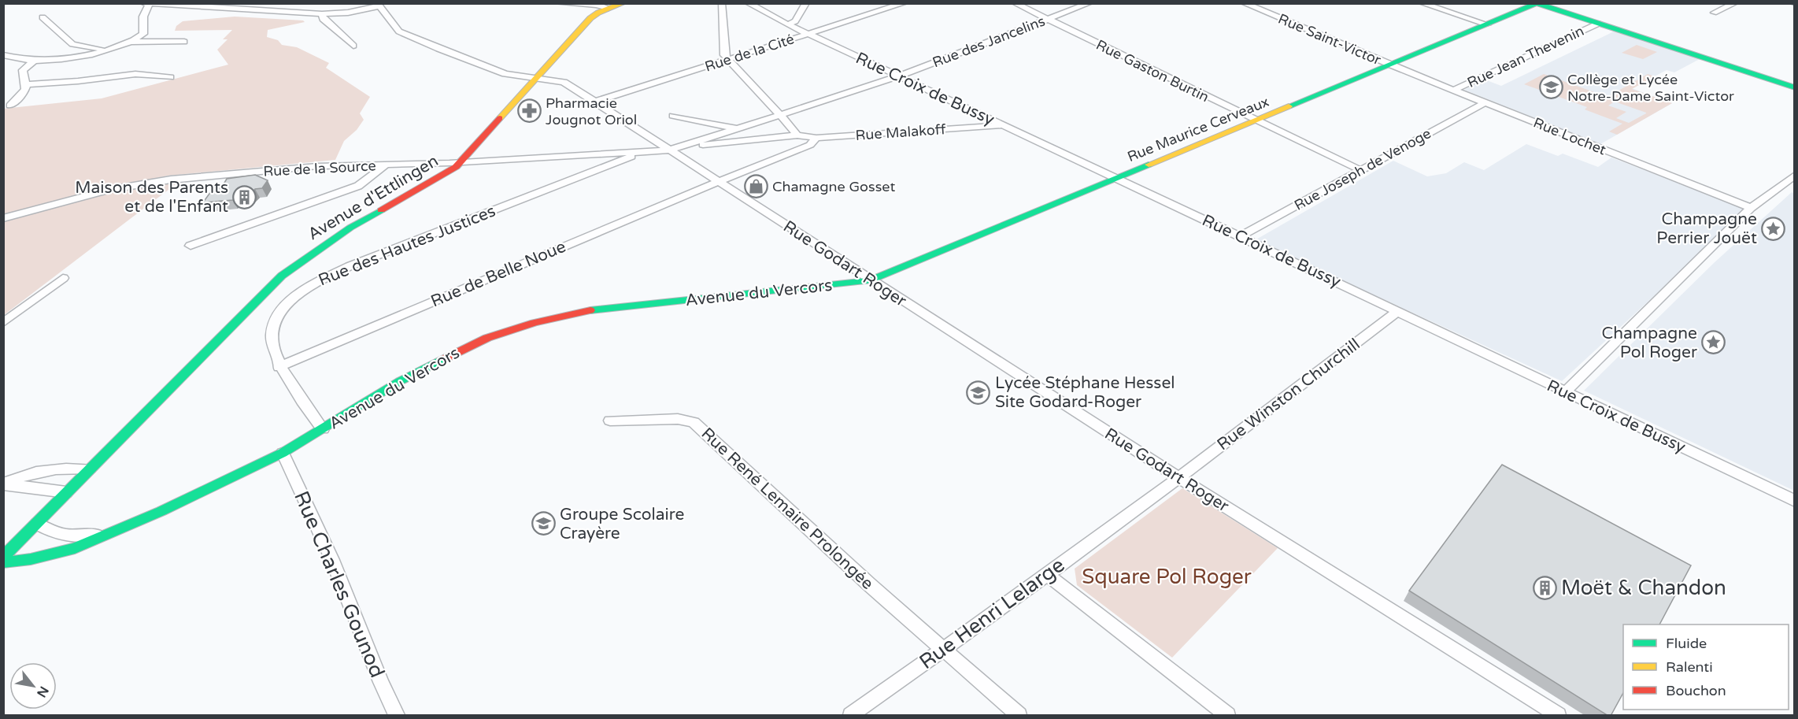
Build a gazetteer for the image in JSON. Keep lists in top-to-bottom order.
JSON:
{
  "streets": {
    "street": [
      "Rue Saint-Victor",
      "Rue des Jancelins",
      "Rue de la Cité",
      "Rue Jean Thevenin",
      "Rue Gaston Burtin",
      "Rue Croix de Bussy",
      "Rue Maurice Cerveaux",
      "Rue Malakoff",
      "Rue Lochet",
      "Rue de la Source",
      "Rue Joseph de Venoge",
      "Avenue d'Ettlingen",
      "Rue des Hautes Justices",
      "Rue Godart Roger",
      "Rue de Belle Noue",
      "Avenue du Vercors",
      "Rue Winston Churchill",
      "Rue René Lemaire Prolongée",
      "Rue Charles Gounod",
      "Rue Henri Lelarge"
    ]
  },
  "crossings": [
    ["Rue Saint-Victor", "Rue Maurice Cerveaux"],
    ["Rue Saint-Victor", "Rue Lochet"],
    ["Rue des Jancelins", "Rue Gaston Burtin"],
    ["Rue des Jancelins", "Rue Croix de Bussy"],
    ["Rue des Jancelins", "Rue Malakoff"],
    ["Rue des Jancelins", "Rue de la Source"],
    ["Rue de la Cité", "Rue Croix de Bussy"],
    ["Rue de la Cité", "Rue Godart Roger"],
    ["Rue Jean Thevenin", "Rue Lochet"],
    ["Rue Gaston Burtin", "Rue Maurice Cerveaux"],
    ["Rue Gaston Burtin", "Rue Joseph de Venoge"],
    ["Rue Croix de Bussy", "Rue Maurice Cerveaux"],
    ["Rue Croix de Bussy", "Rue Malakoff"],
    ["Rue Croix de Bussy", "Rue Joseph de Venoge"],
    ["Rue Croix de Bussy", "Rue Winston Churchill"],
    ["Rue Maurice Cerveaux", "Rue Lochet"],
    ["Rue Maurice Cerveaux", "Rue Godart Roger"],
    ["Rue Maurice Cerveaux", "Avenue du Vercors"],
    ["Rue Malakoff", "Rue de la Source"],
    ["Rue Malakoff", "Rue de Belle Noue"],
    ["Rue Lochet", "Rue Joseph de Venoge"],
    ["Rue de la Source", "Avenue d'Ettlingen"],
    ["Rue de la Source", "Rue des Hautes Justices"],
    ["Rue de la Source", "Rue Godart Roger"],
    ["Avenue d'Ettlingen", "Rue Godart Roger"],
    ["Avenue d'Ettlingen", "Avenue du Vercors"],
    ["Rue des Hautes Justices", "Rue de Belle Noue"],
    ["Rue des Hautes Justices", "Avenue du Vercors"],
    ["Rue Godart Roger", "Rue de Belle Noue"],
    ["Rue Godart Roger", "Avenue du Vercors"],
    ["Rue Godart Roger", "Rue Winston Churchill"],
    ["Rue Godart Roger", "Rue Henri Lelarge"],
    ["Avenue du Vercors", "Rue Charles Gounod"],
    ["Rue Winston Churchill", "Rue Henri Lelarge"],
    ["Rue René Lemaire Prolongée", "Rue Henri Lelarge"]
  ],
  "parks": ["Square Pol Roger"],
  "places": {
    "school or university": ["Collège et Lycée Notre-Dame Saint-Victor", "Lycée Stéphane Hessel Site Godard-Roger", "Groupe Scolaire Crayère"],
    "pharmacy": ["Pharmacie Jougnot Oriol"],
    "shop": ["Chamagne Gosset"],
    "building": ["Maison des Parents et de l'Enfant", "Moёt & Chandon"],
    "place": ["Champagne Perrier Jouët", "Champagne Pol Roger"]
  },
  "legend": ["Fluide", "Ralenti", "Bouchon"],
  "north": "bottom right"
}
